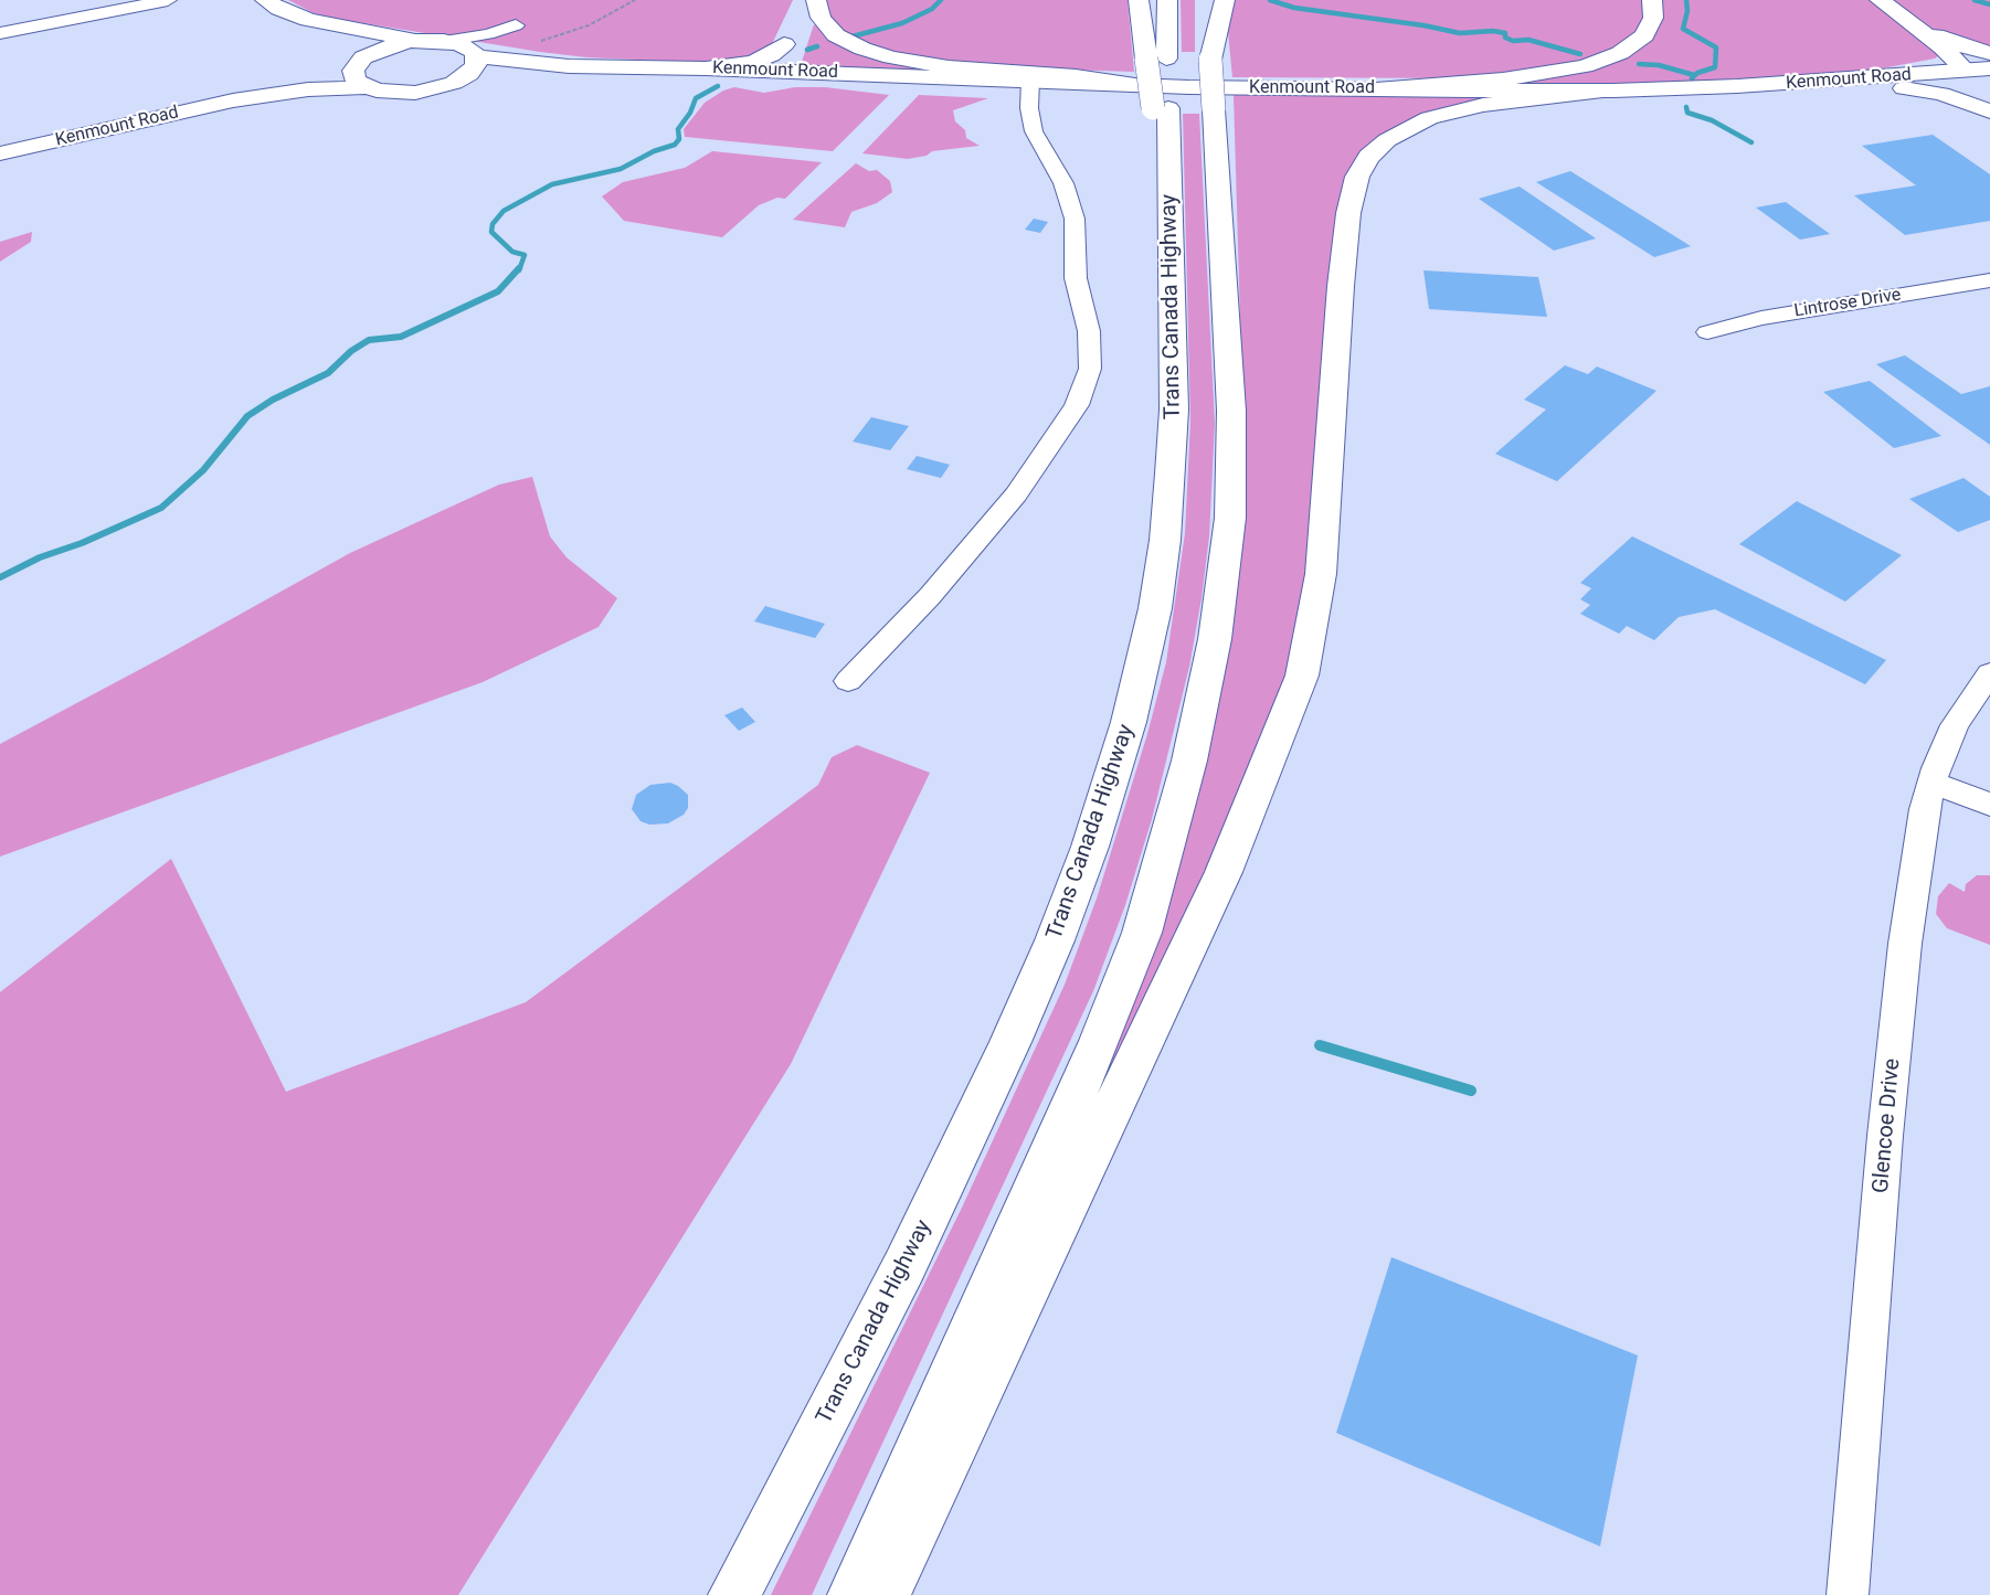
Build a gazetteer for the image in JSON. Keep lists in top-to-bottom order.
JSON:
{
  "streets": {
    "main road": ["Kenmount Road", "Trans Canada Highway"],
    "street": ["Lintrose Drive", "Glencoe Drive"]
  }
}
